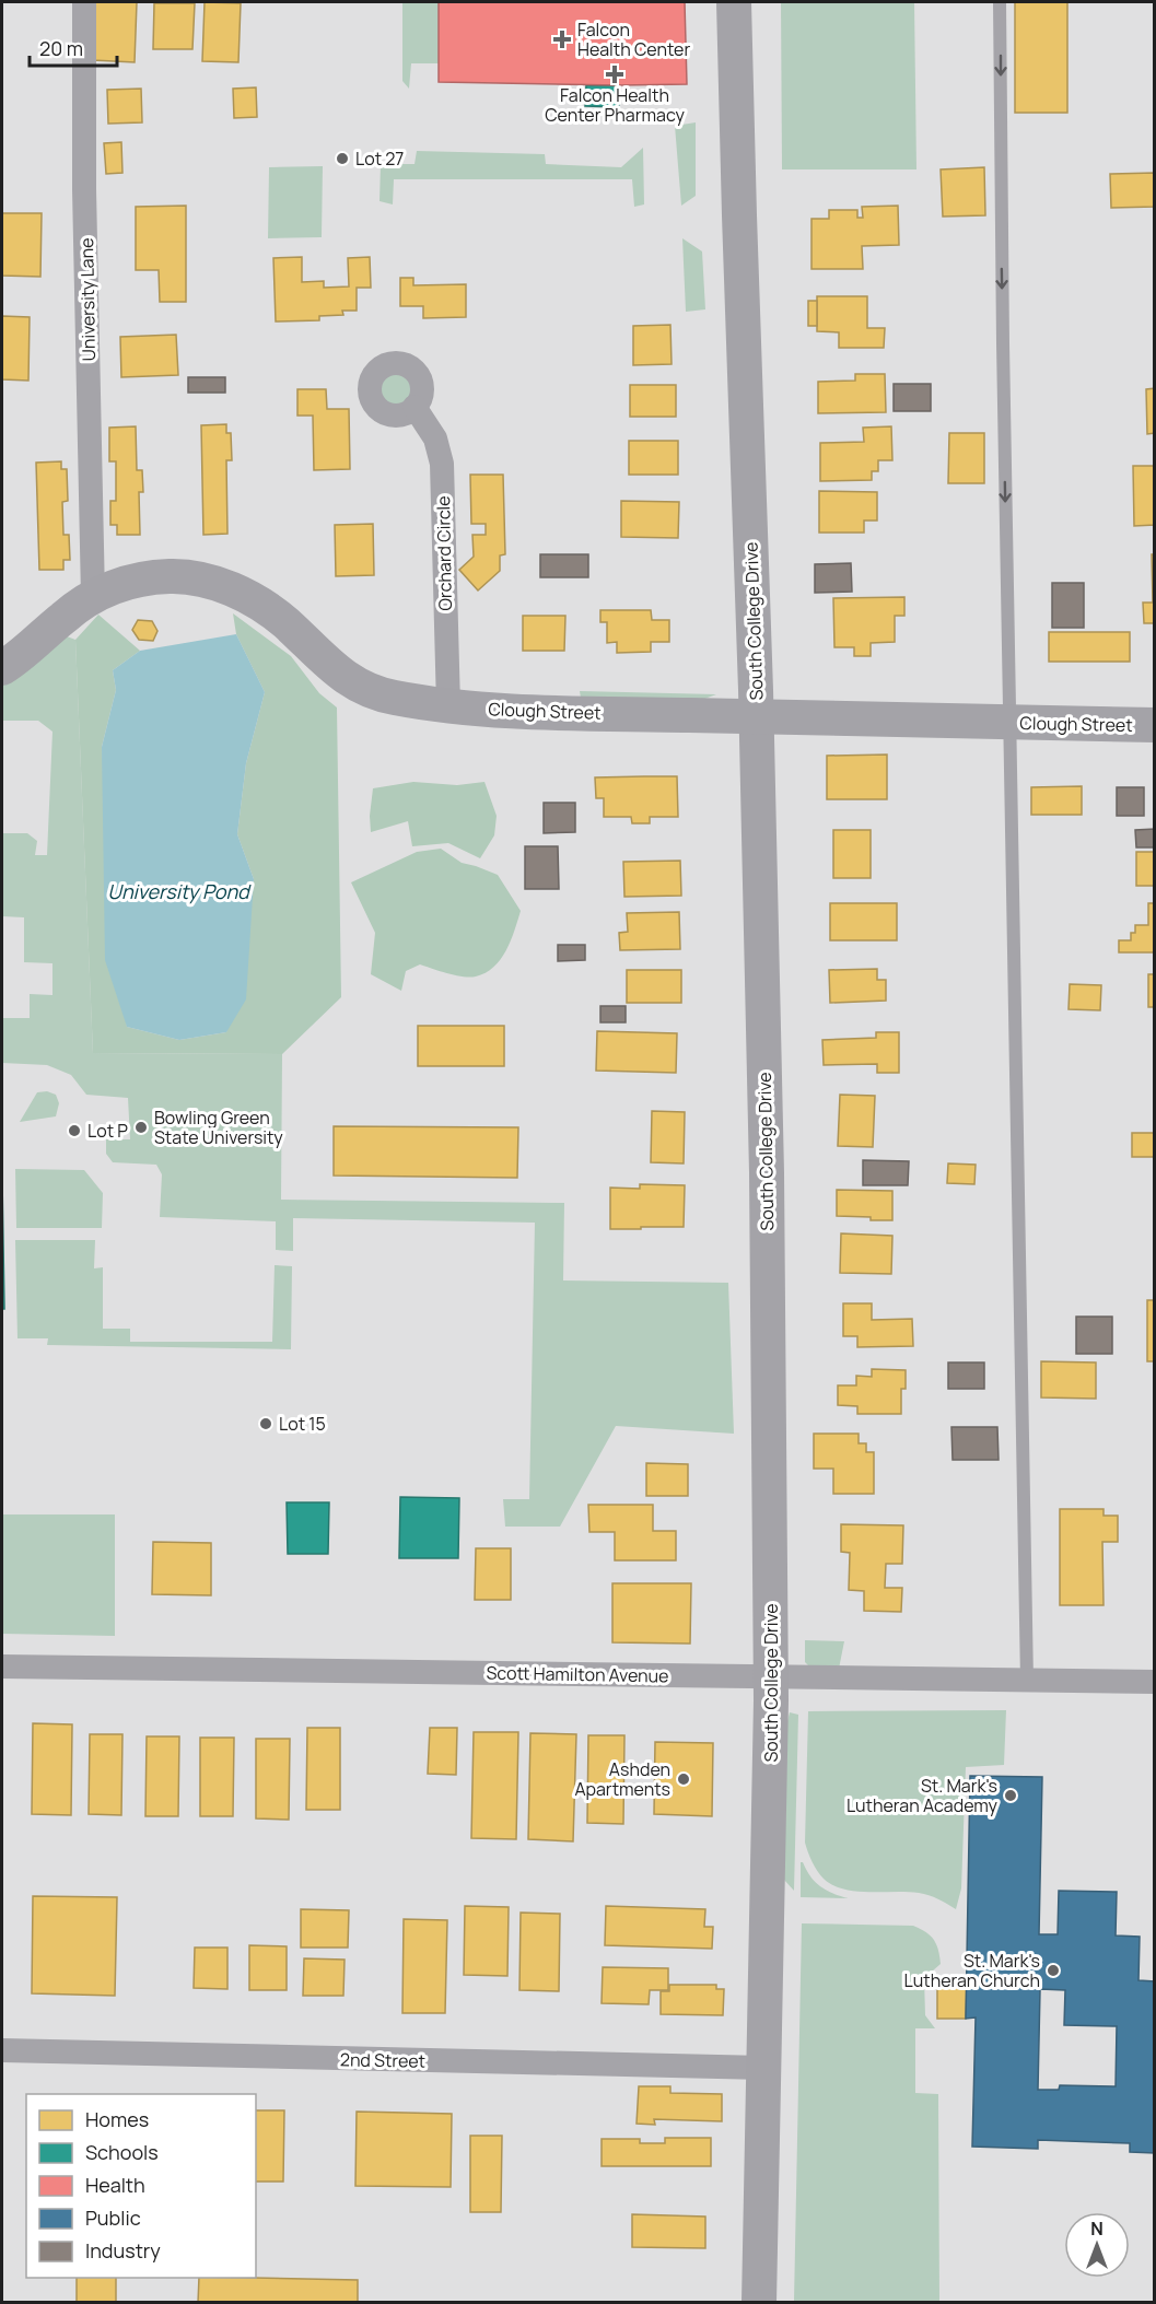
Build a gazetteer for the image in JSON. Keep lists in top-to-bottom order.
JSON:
{
  "streets": {
    "street": [
      "University Lane",
      "Orchard Circle",
      "South College Drive",
      "Clough Street",
      "Scott Hamilton Avenue",
      "2nd Street"
    ]
  },
  "crossings": [
    ["University Lane", "Clough Street"],
    ["Orchard Circle", "Clough Street"],
    ["South College Drive", "Clough Street"],
    ["South College Drive", "Scott Hamilton Avenue"],
    ["South College Drive", "2nd Street"]
  ],
  "water": ["University Pond"],
  "places": {
    "health": ["Falcon Health Center", "Falcon Health Center Pharmacy"],
    "other": [
      "Lot 27",
      "Bowling Green State University",
      "Lot P",
      "Lot 15",
      "Ashden Apartments",
      "St. Mark's Lutheran Academy",
      "St. Mark's Lutheran Church"
    ]
  },
  "legend": [
    "Homes",
    "Schools",
    "Health",
    "Public",
    "Industry"
  ],
  "scale_bar": "20 m",
  "north": "top"
}
